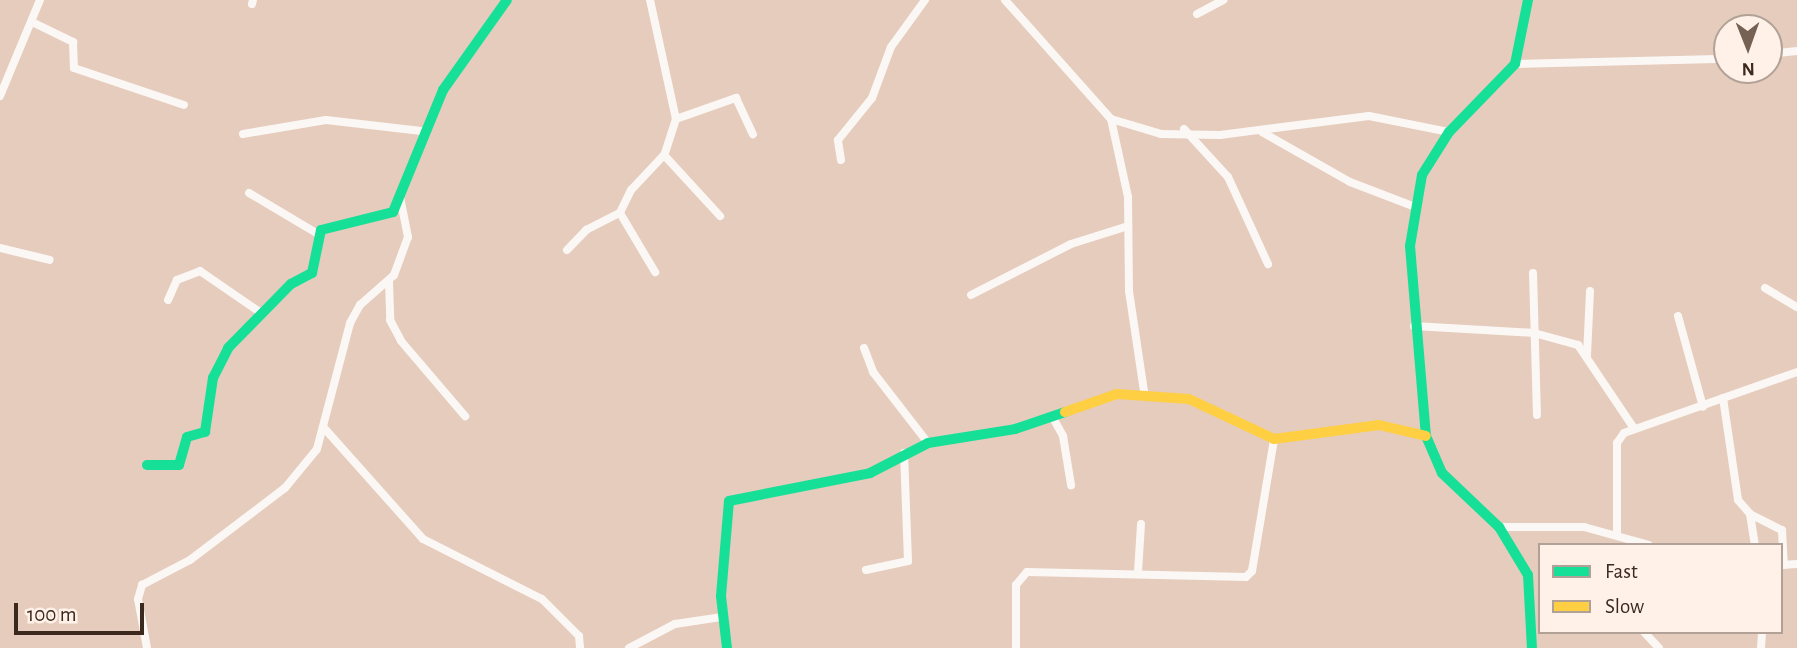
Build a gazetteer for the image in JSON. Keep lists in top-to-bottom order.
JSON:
{
  "legend": ["Fast", "Slow"],
  "scale_bar": "100 m",
  "north": "bottom"
}
